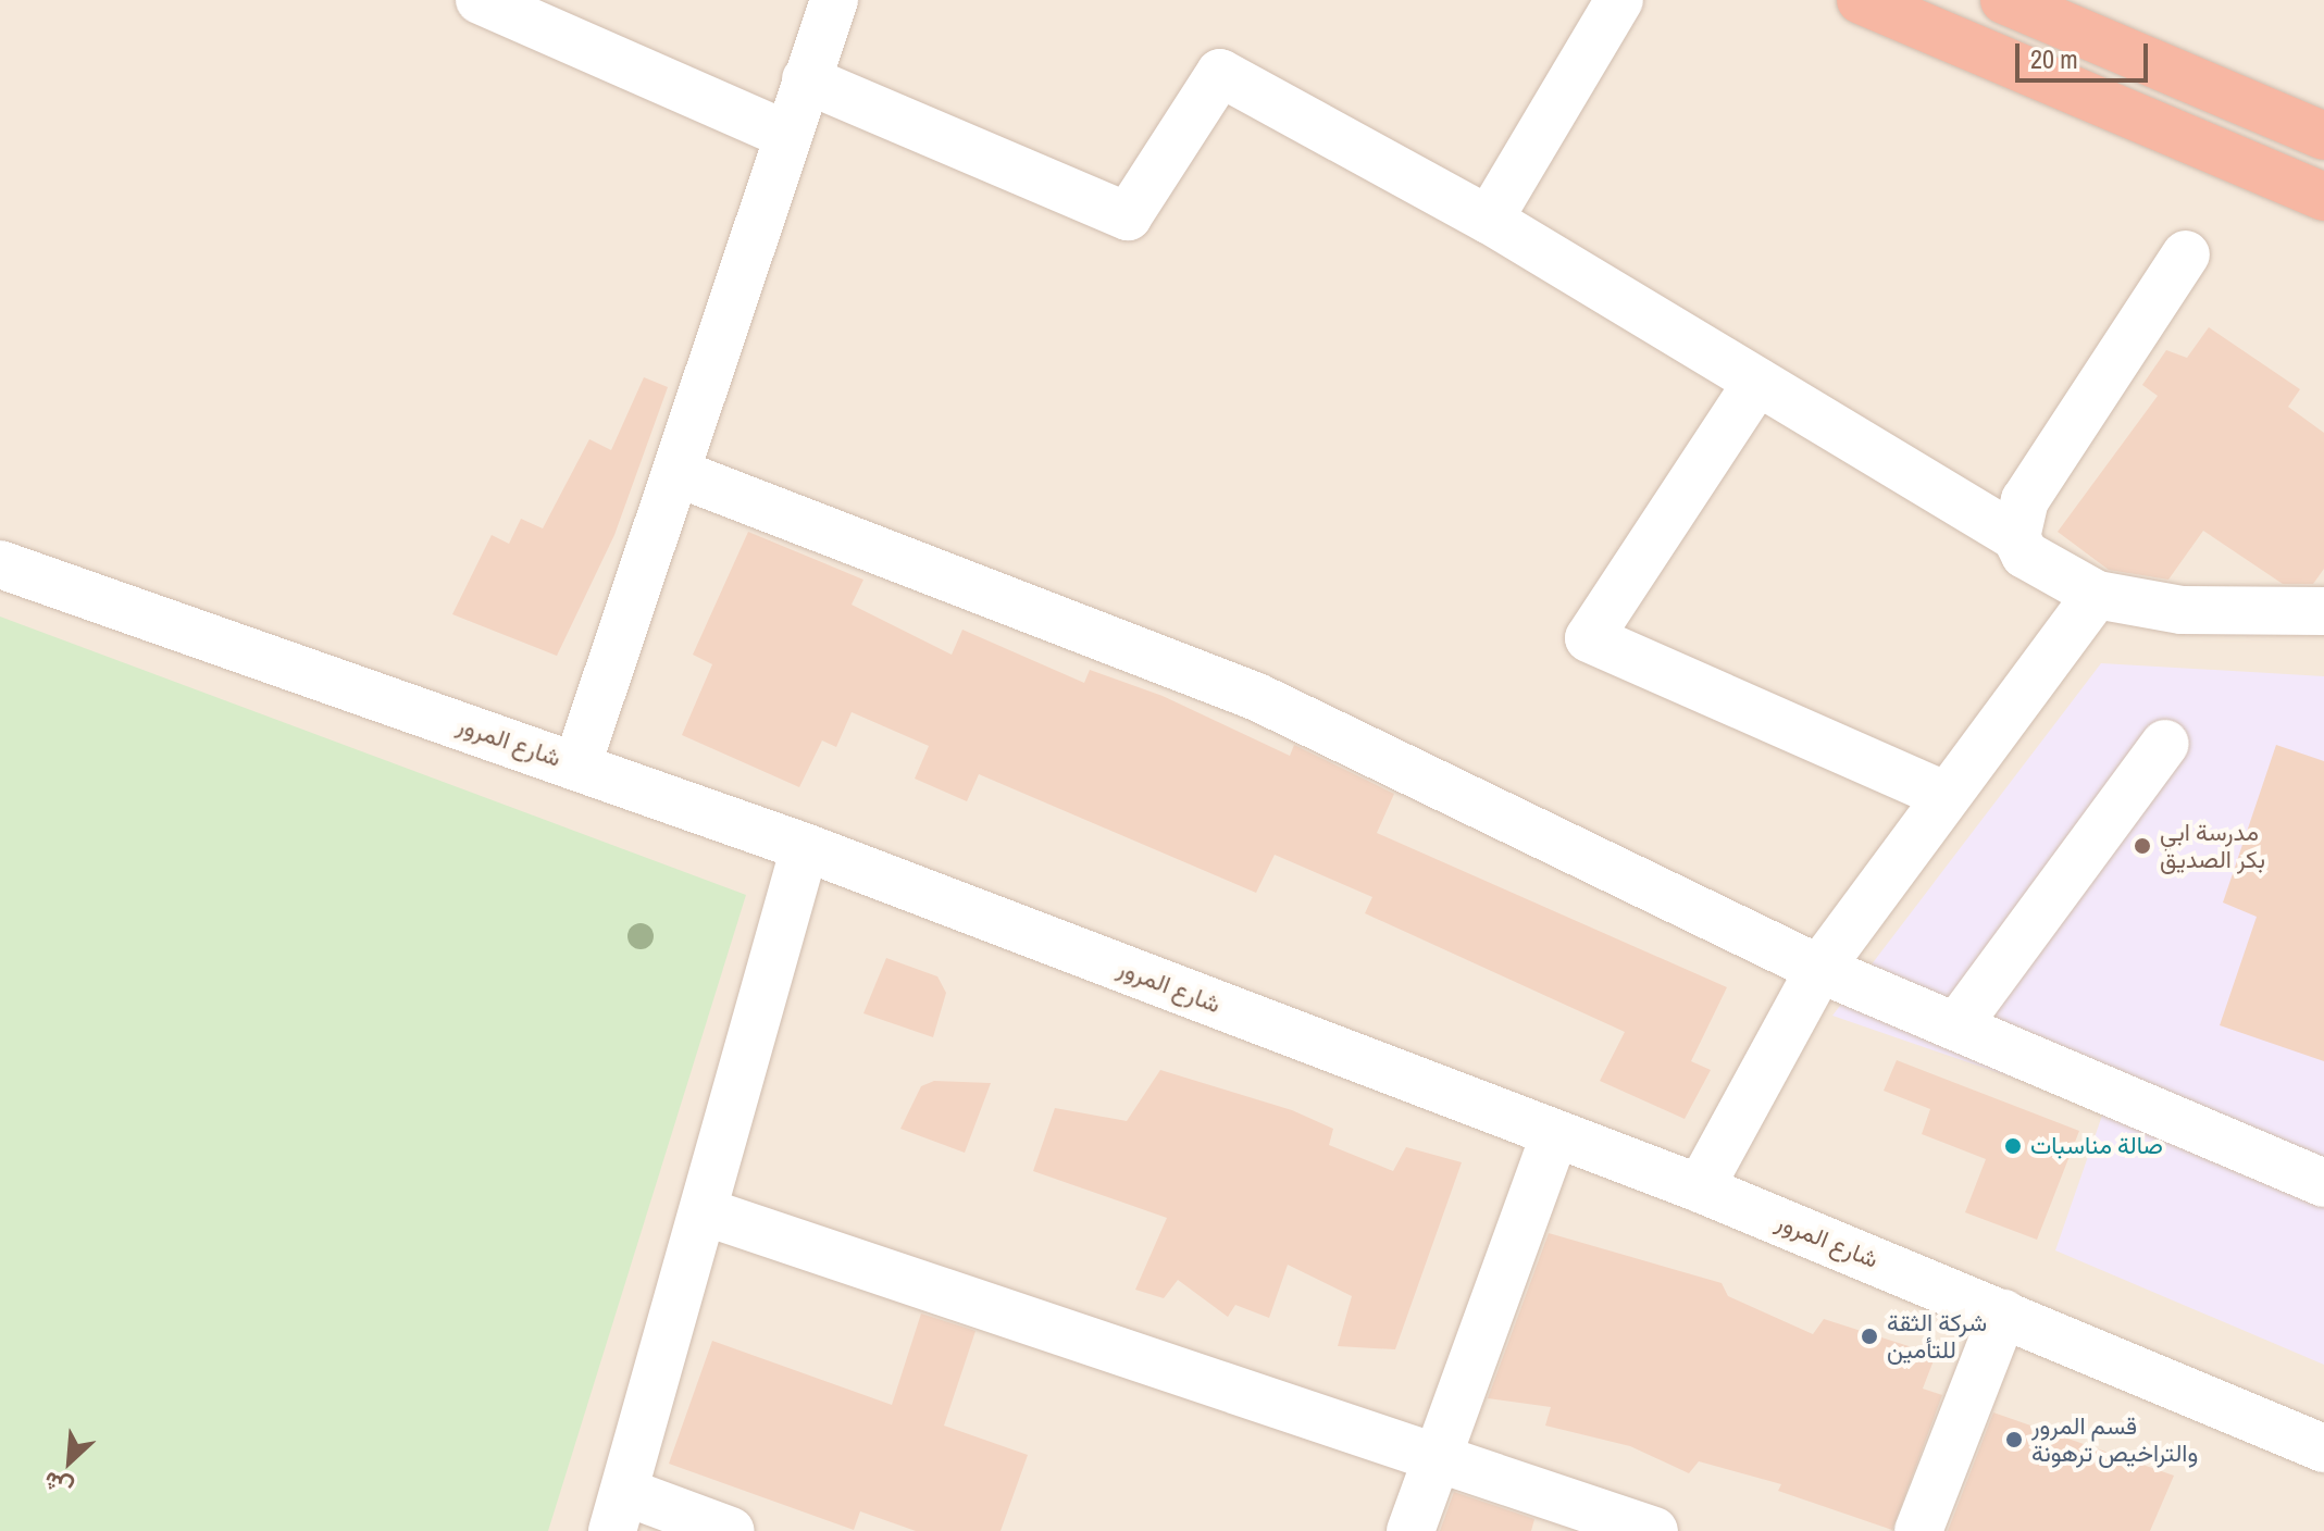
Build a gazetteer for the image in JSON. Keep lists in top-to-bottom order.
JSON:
{
  "streets": {
    "street": ["شارع المرور"]
  },
  "places": [
    "مدرسة ابي بكر الصديق",
    "صالة مناسبات",
    "شركة الثقة للتأمين",
    "قسم المرور والتراخيص ترهونة"
  ],
  "scale_bar": "20 m",
  "north": "bottom left"
}
